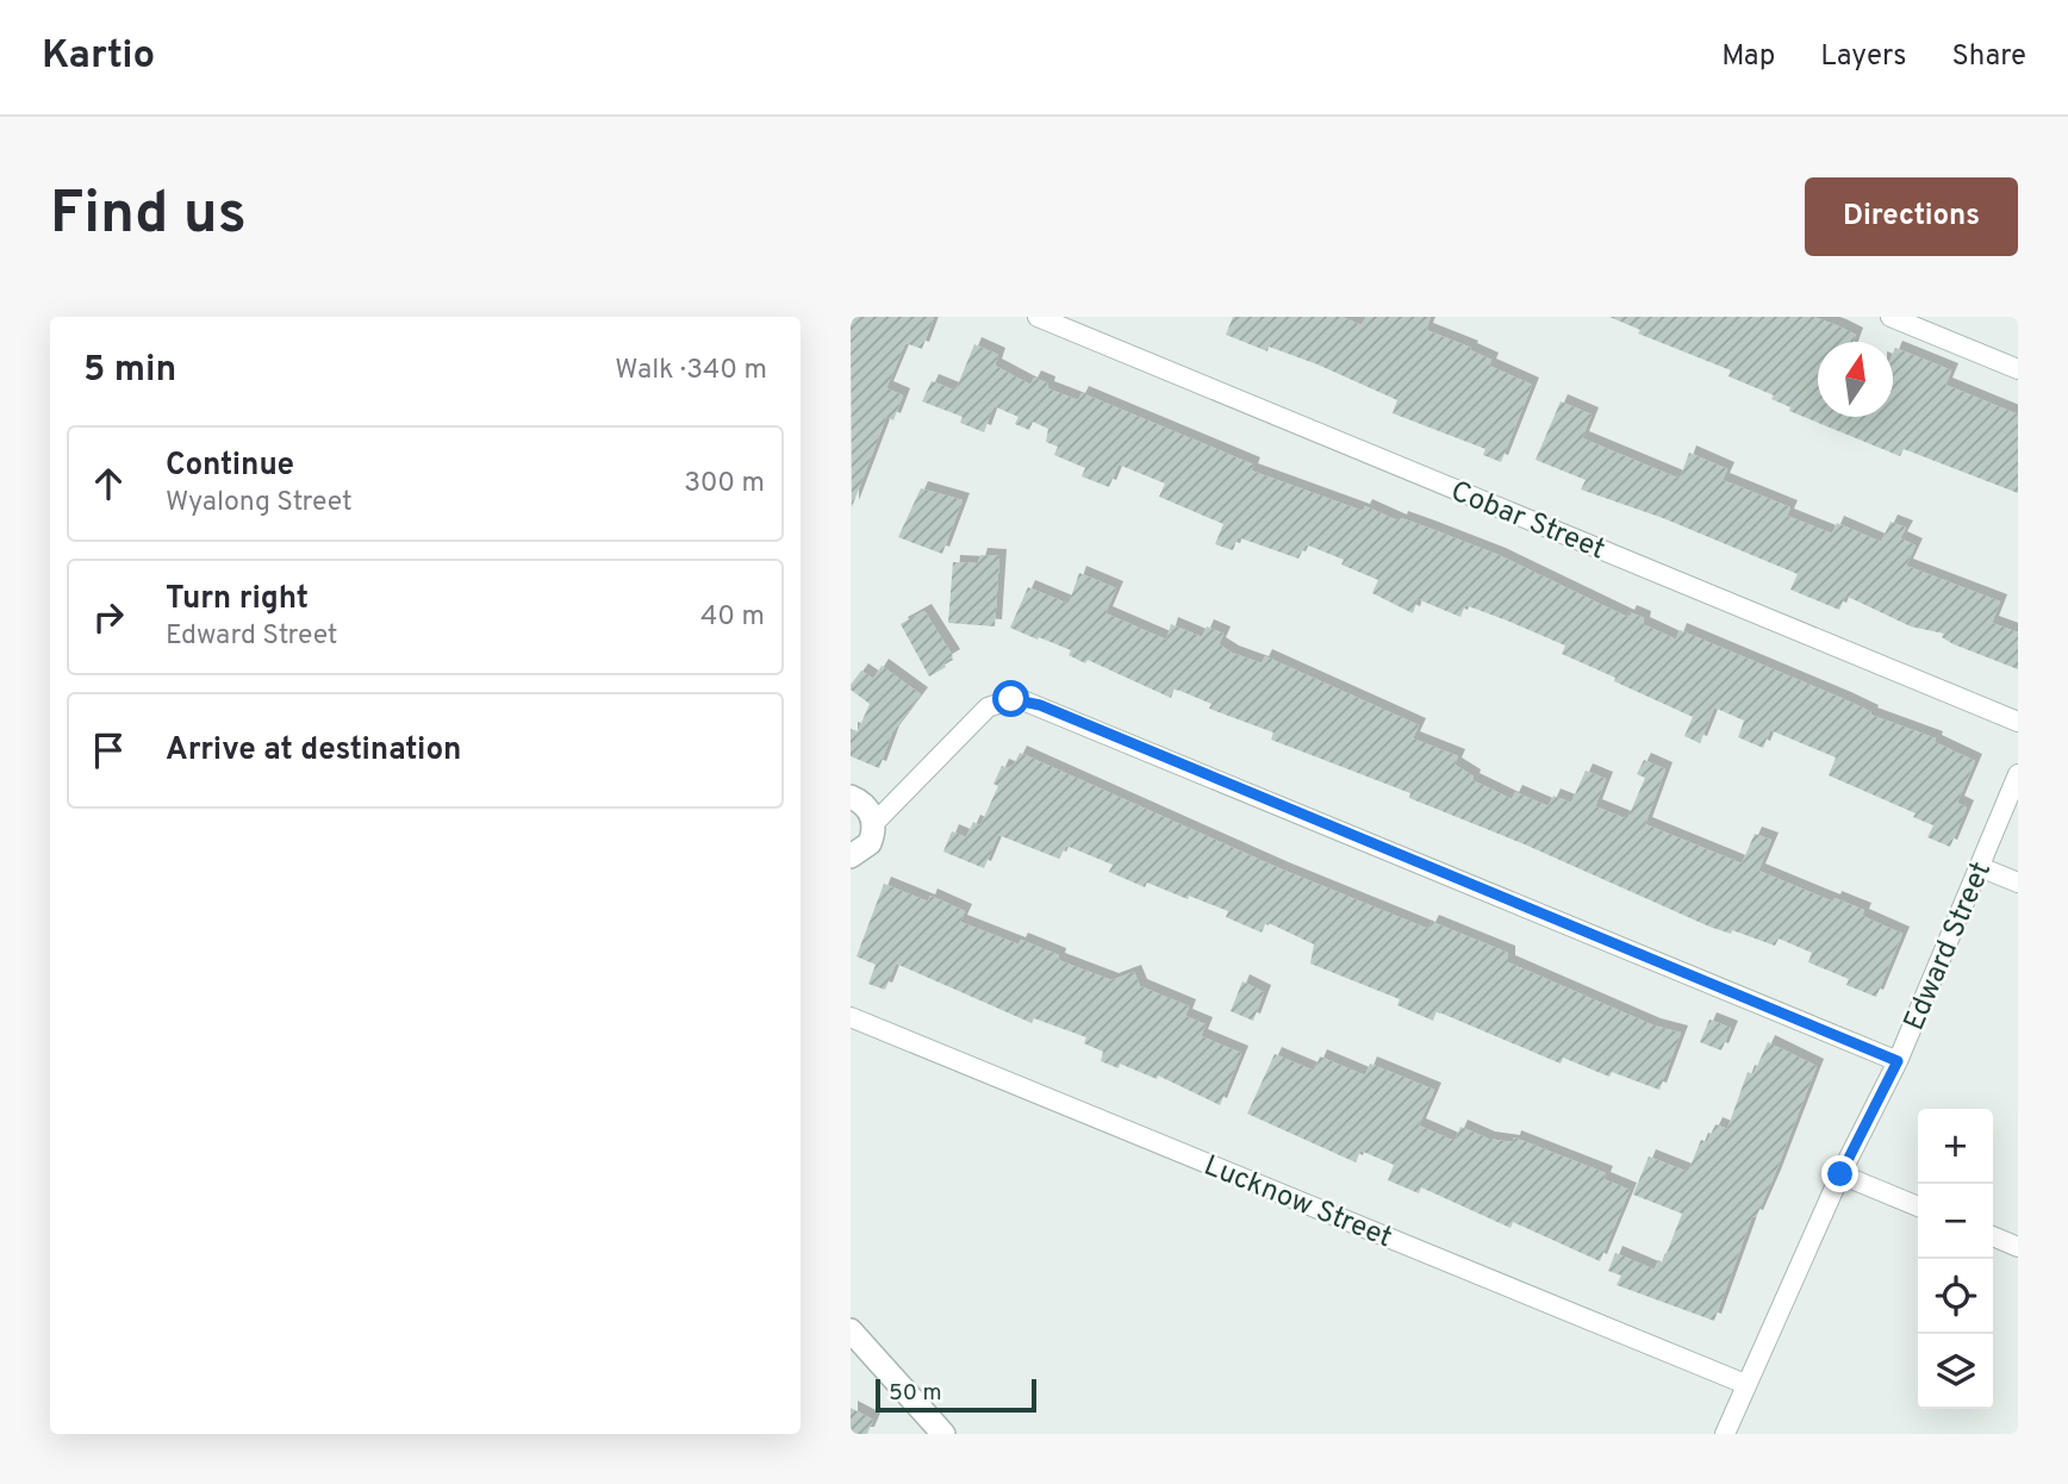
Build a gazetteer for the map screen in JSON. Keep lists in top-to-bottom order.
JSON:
{
  "streets": {
    "street": ["Cobar Street", "Edward Street", "Lucknow Street"]
  },
  "crossings": [
    ["Edward Street", "Lucknow Street"]
  ],
  "scale_bar": "50 m",
  "north": "top",
  "page": {
    "header": "Kartio",
    "nav": ["Map", "Layers", "Share"],
    "buttons": "Directions",
    "title": "Find us",
    "heading": ["5 min", "Walk · 340 m"],
    "list": [
      ["Continue", "Wyalong Street", "300 m"],
      ["Turn right", "Edward Street", "40 m"],
      "Arrive at destination"
    ],
    "map_buttons": ["+", "−"],
    "scale": "50 m"
  }
}
